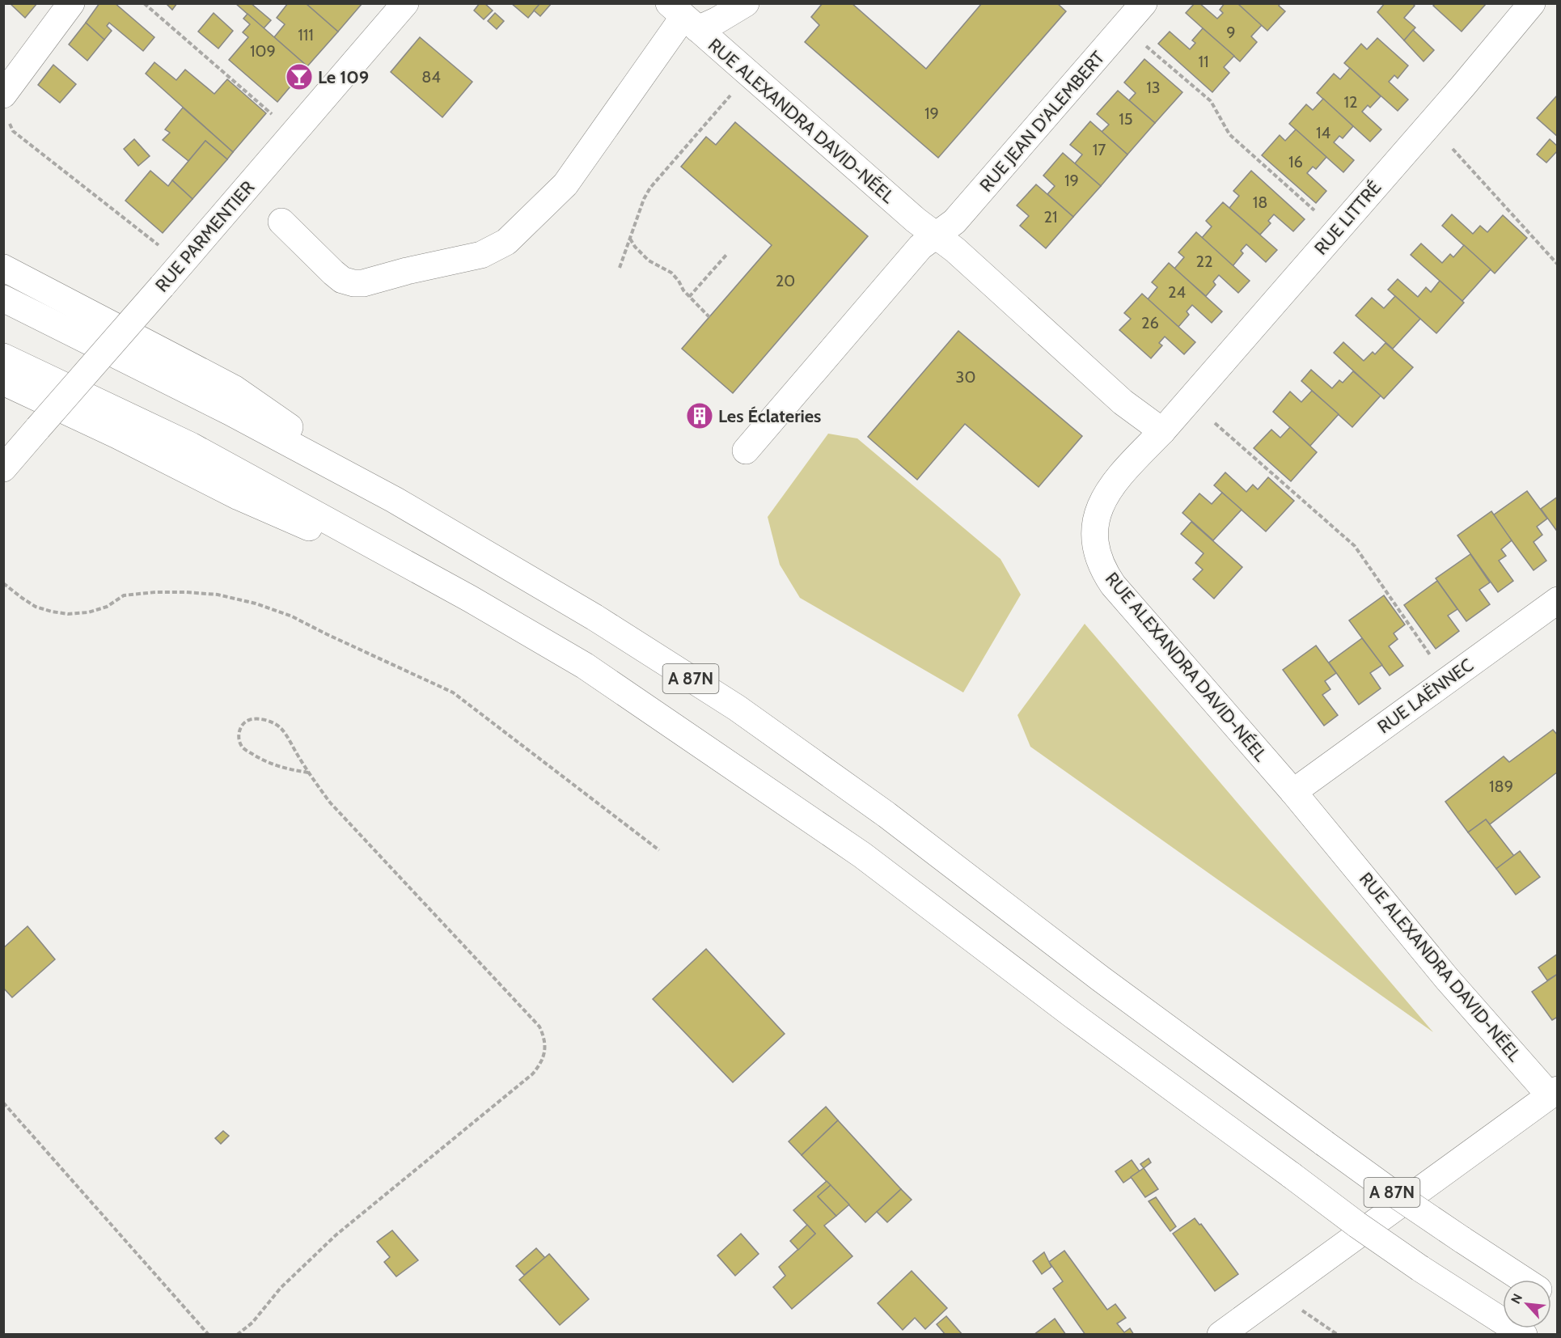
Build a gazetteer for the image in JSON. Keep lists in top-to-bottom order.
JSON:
{
  "streets": {
    "main road": [
      "RUE ALEXANDRA DAVID-NÉEL",
      "RUE JEAN D'ALEMBERT",
      "RUE LITTRÉ",
      "RUE PARMENTIER",
      "A 87N",
      "RUE LAËNNEC"
    ]
  },
  "crossings": [
    ["RUE ALEXANDRA DAVID-NÉEL", "RUE JEAN D'ALEMBERT"],
    ["RUE ALEXANDRA DAVID-NÉEL", "RUE LITTRÉ"],
    ["RUE ALEXANDRA DAVID-NÉEL", "RUE LAËNNEC"]
  ],
  "places": {
    "bar": ["Le 109"],
    "building": ["Les Éclateries"]
  },
  "house_numbers": [
    "9",
    "111",
    "109",
    "11",
    "84",
    "13",
    "12",
    "19",
    "15",
    "14",
    "17",
    "16",
    "19",
    "18",
    "21",
    "22",
    "20",
    "24",
    "26",
    "30",
    "189"
  ],
  "north": "top left"
}
